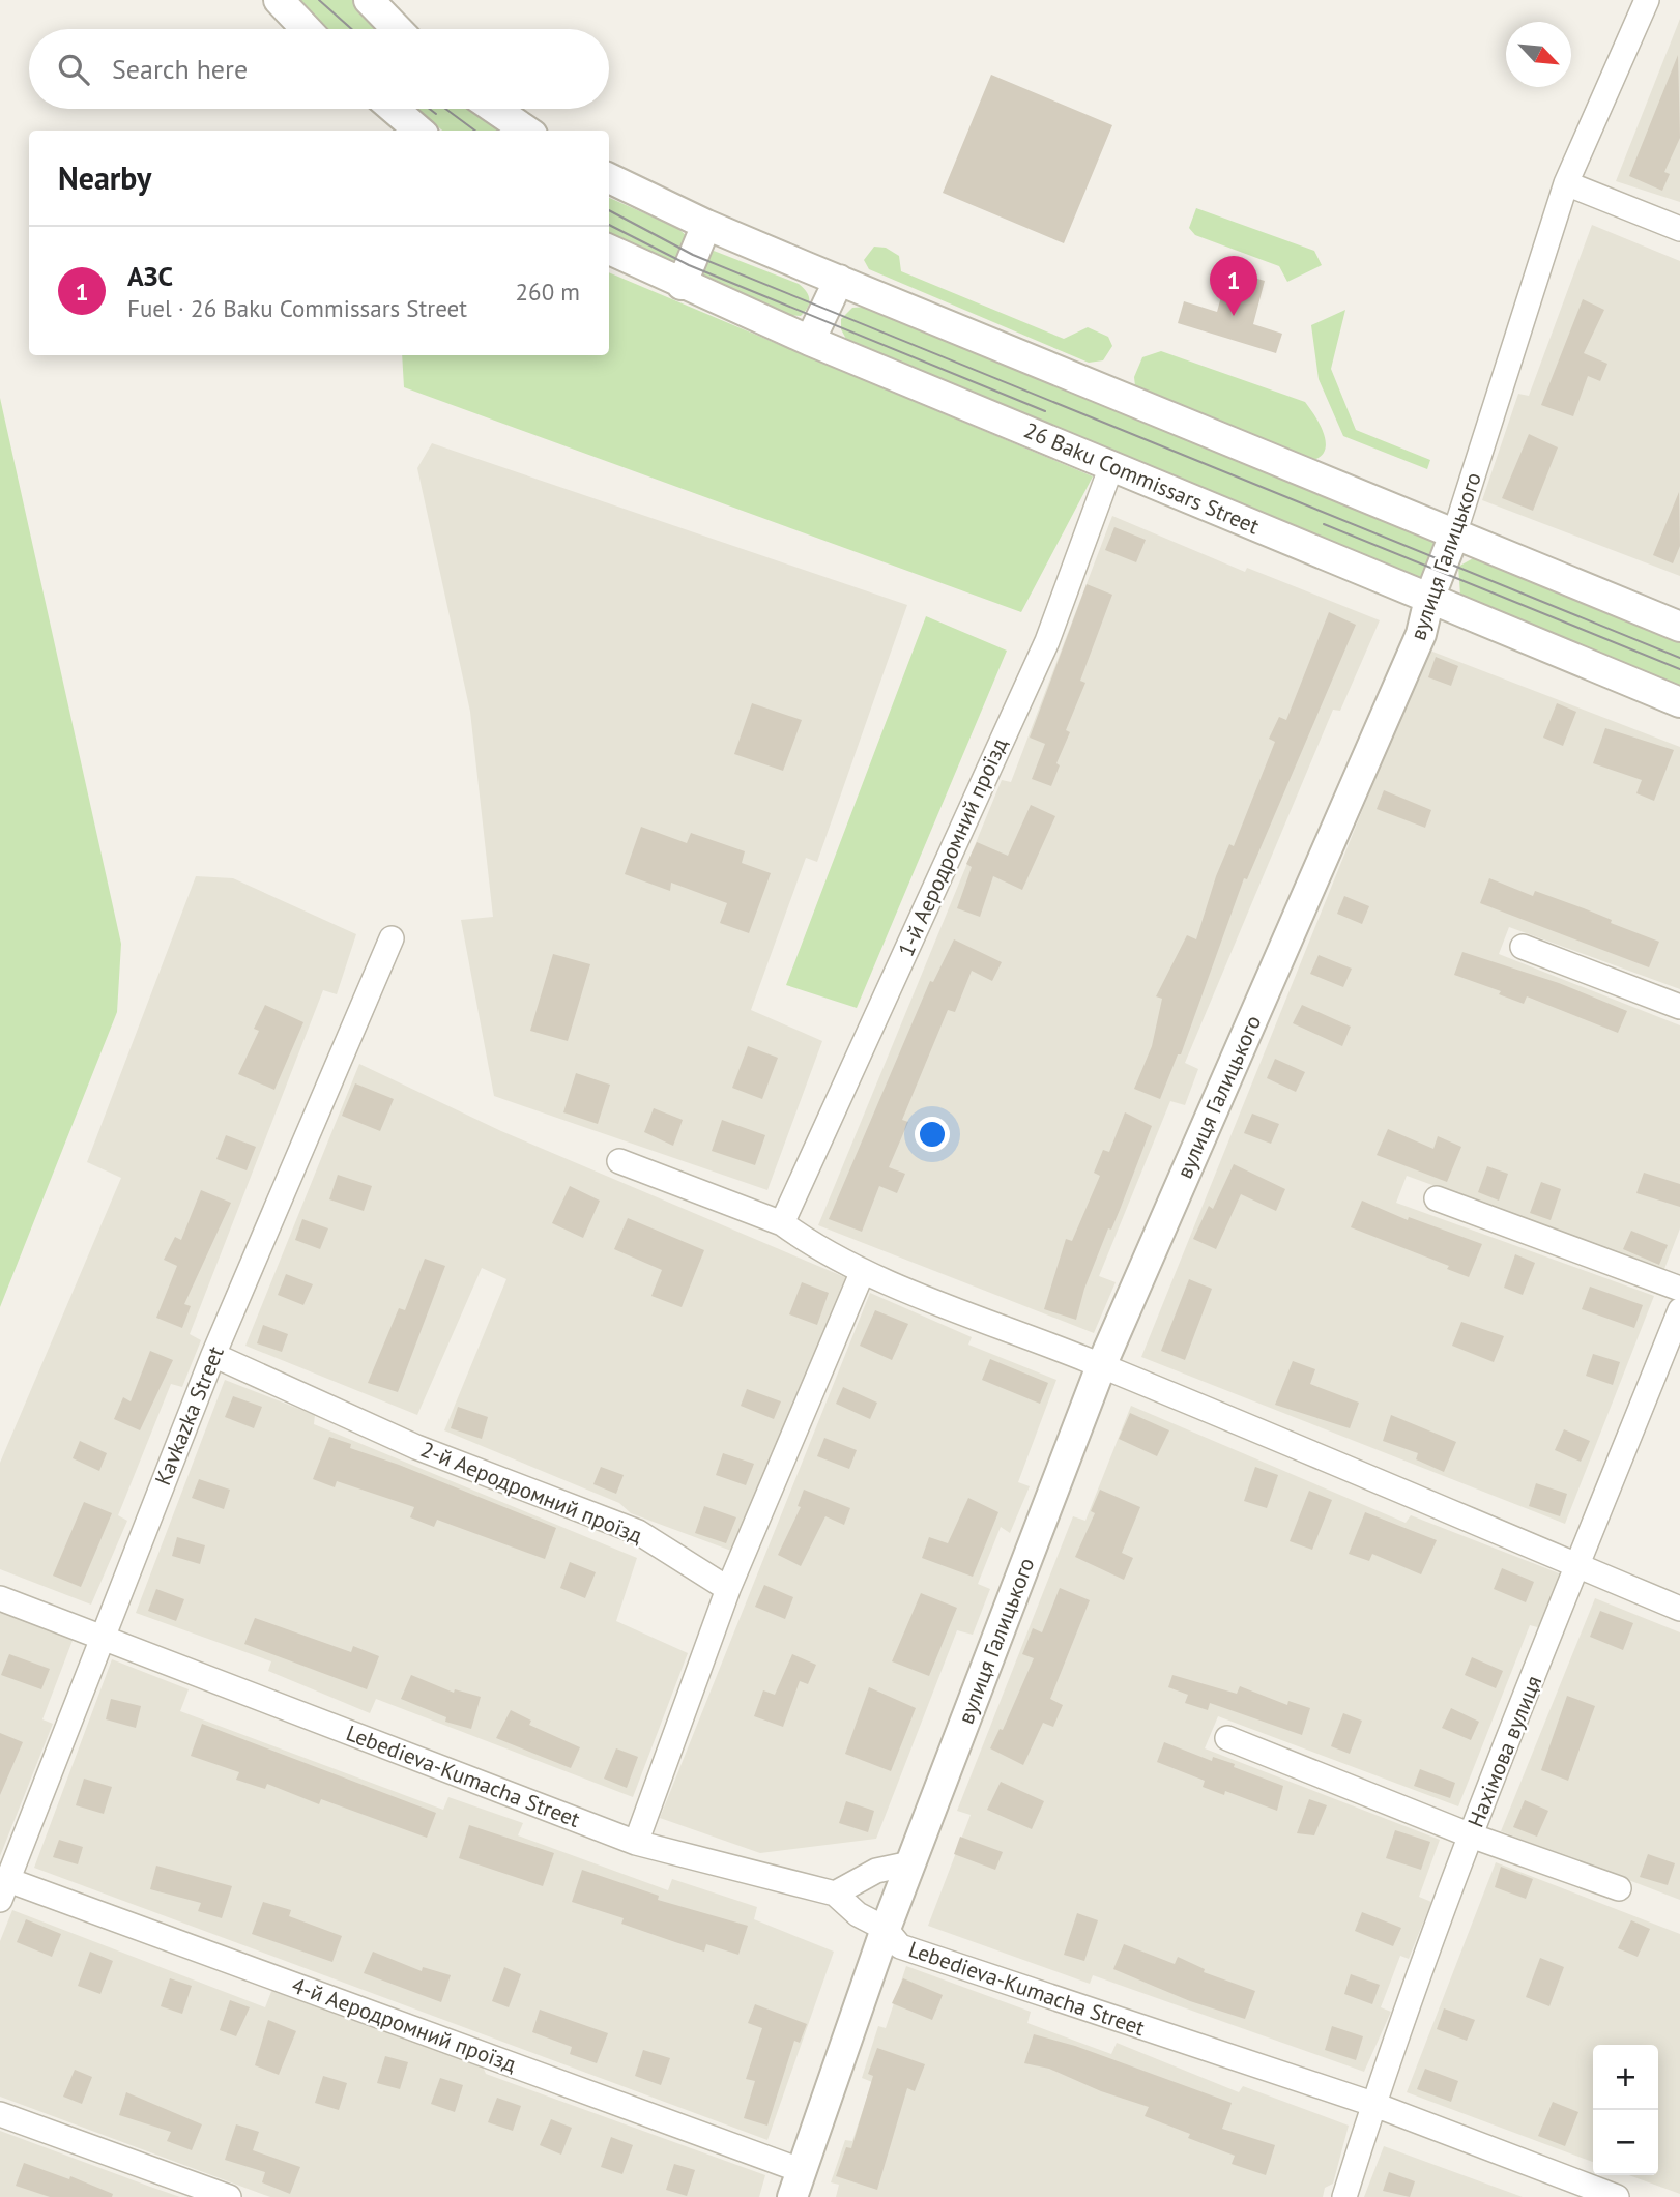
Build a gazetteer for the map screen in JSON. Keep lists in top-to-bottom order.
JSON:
{
  "streets": {
    "street": [
      "26 Baku Commissars Street",
      "вулиця Галицького",
      "1-й Аеродромний проїзд",
      "Kavkazka Street",
      "2-й Аеродромний проїзд",
      "Нахімова вулиця",
      "Lebedieva-Kumacha Street",
      "4-й Аеродромний проїзд"
    ]
  },
  "crossings": [
    ["26 Baku Commissars Street", "вулиця Галицького"],
    ["26 Baku Commissars Street", "1-й Аеродромний проїзд"],
    ["вулиця Галицького", "Lebedieva-Kumacha Street"],
    ["вулиця Галицького", "4-й Аеродромний проїзд"],
    ["Kavkazka Street", "2-й Аеродромний проїзд"],
    ["Kavkazka Street", "Lebedieva-Kumacha Street"],
    ["Kavkazka Street", "4-й Аеродромний проїзд"],
    ["Нахімова вулиця", "Lebedieva-Kumacha Street"]
  ],
  "north": "bottom right",
  "page": {
    "search": "Search here",
    "heading": "Nearby",
    "list": [
      {
        "mark": "1",
        "name": "АЗС",
        "note": "Fuel · 26 Baku Commissars Street",
        "value": "260 m"
      }
    ],
    "pins": "1",
    "map_buttons": ["+", "−"]
  }
}
